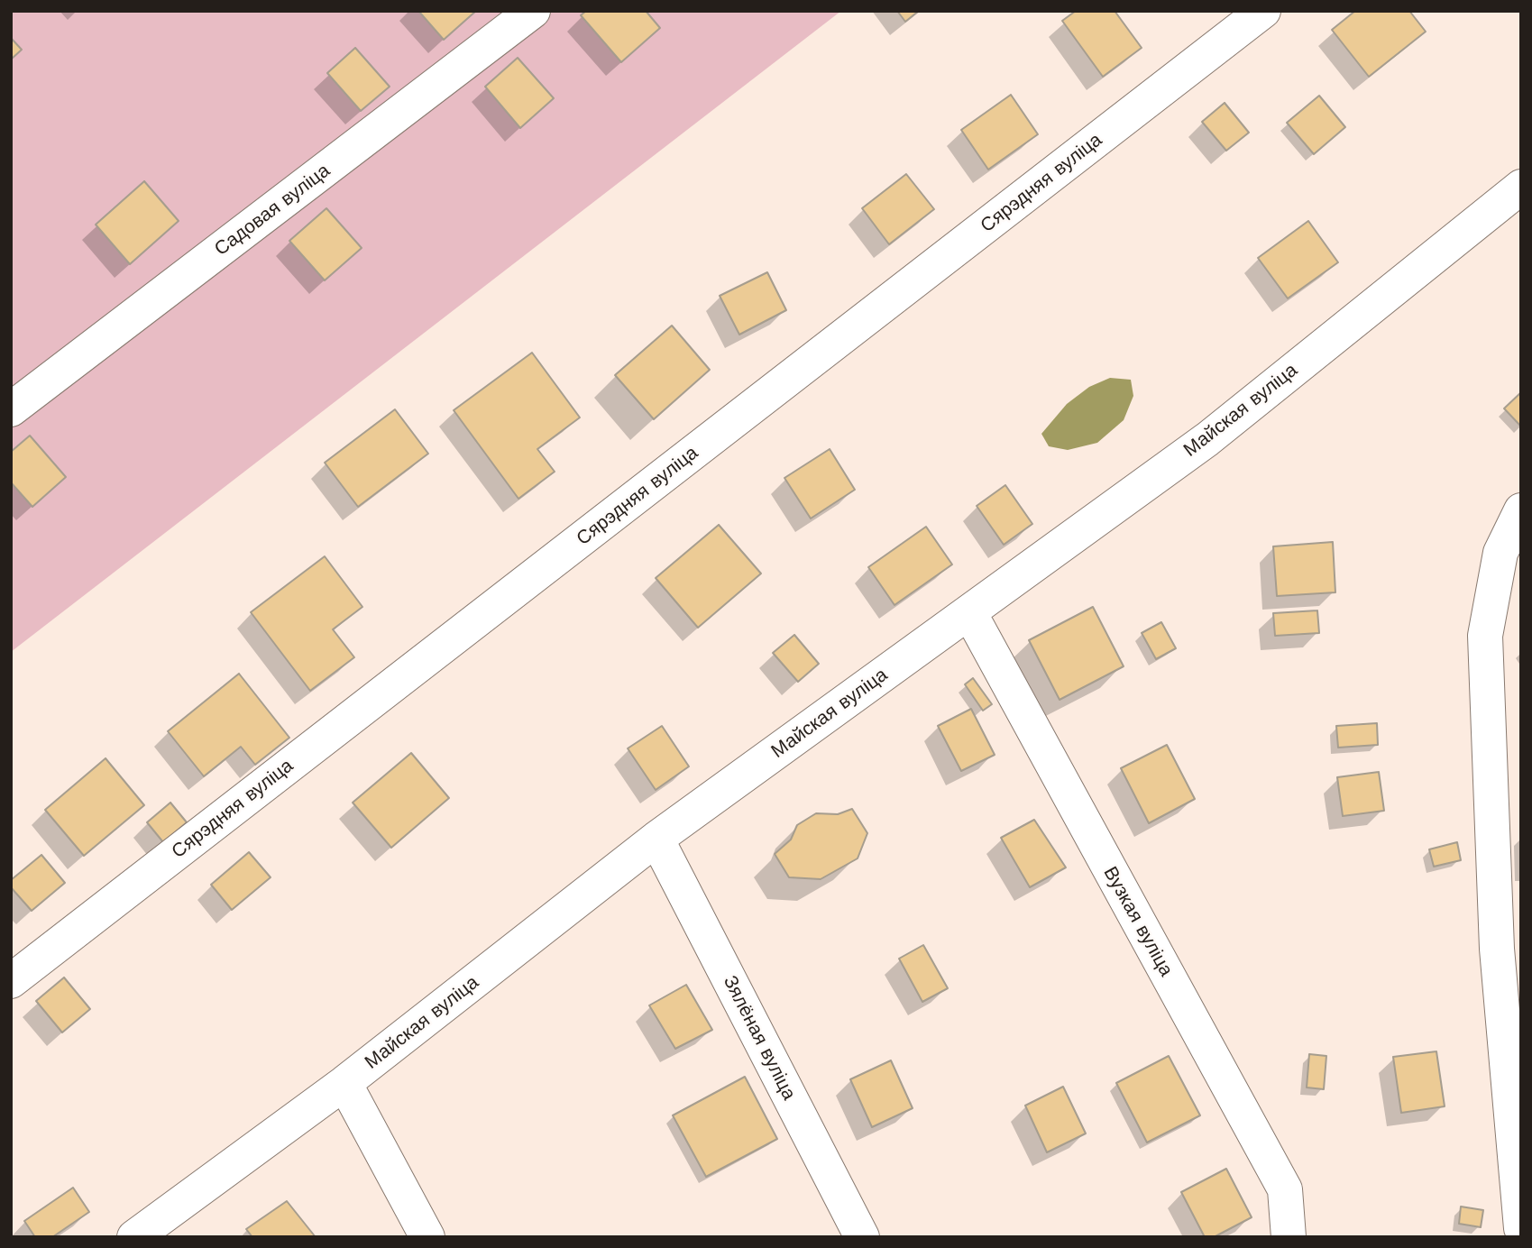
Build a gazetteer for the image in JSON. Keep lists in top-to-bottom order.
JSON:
{
  "streets": {
    "street": [
      "Сярэдняя вуліца",
      "Садовая вуліца",
      "Майская вуліца",
      "Вузкая вуліца",
      "Зялёная вуліца"
    ]
  },
  "crossings": [
    ["Майская вуліца", "Вузкая вуліца"],
    ["Майская вуліца", "Зялёная вуліца"]
  ]
}
